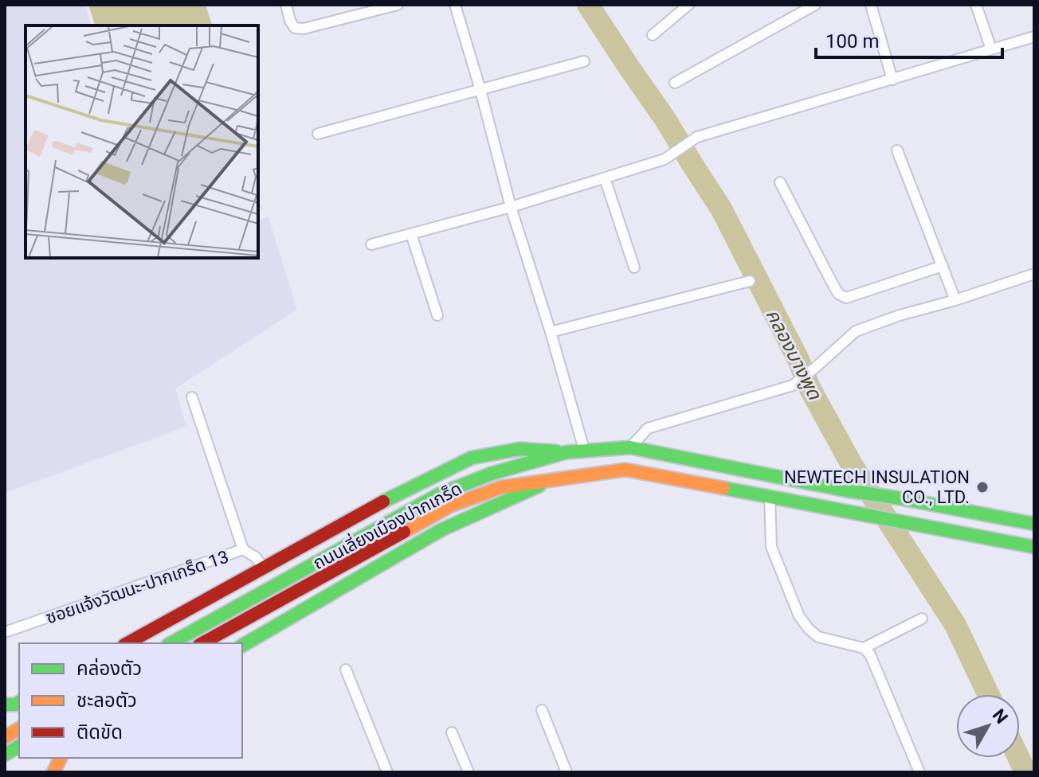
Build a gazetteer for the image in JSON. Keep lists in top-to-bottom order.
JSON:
{
  "streets": {
    "main road": ["ถนนเลี่ยงเมืองปากเกร็ด"],
    "street": ["ซอยแจ้งวัฒนะ-ปากเกร็ด 13"]
  },
  "water": ["คลองบางพูด"],
  "places": ["NEWTECH INSULATION CO., LTD."],
  "legend": ["คล่องตัว", "ชะลอตัว", "ติดขัด"],
  "scale_bar": "100 m",
  "north": "top right"
}
